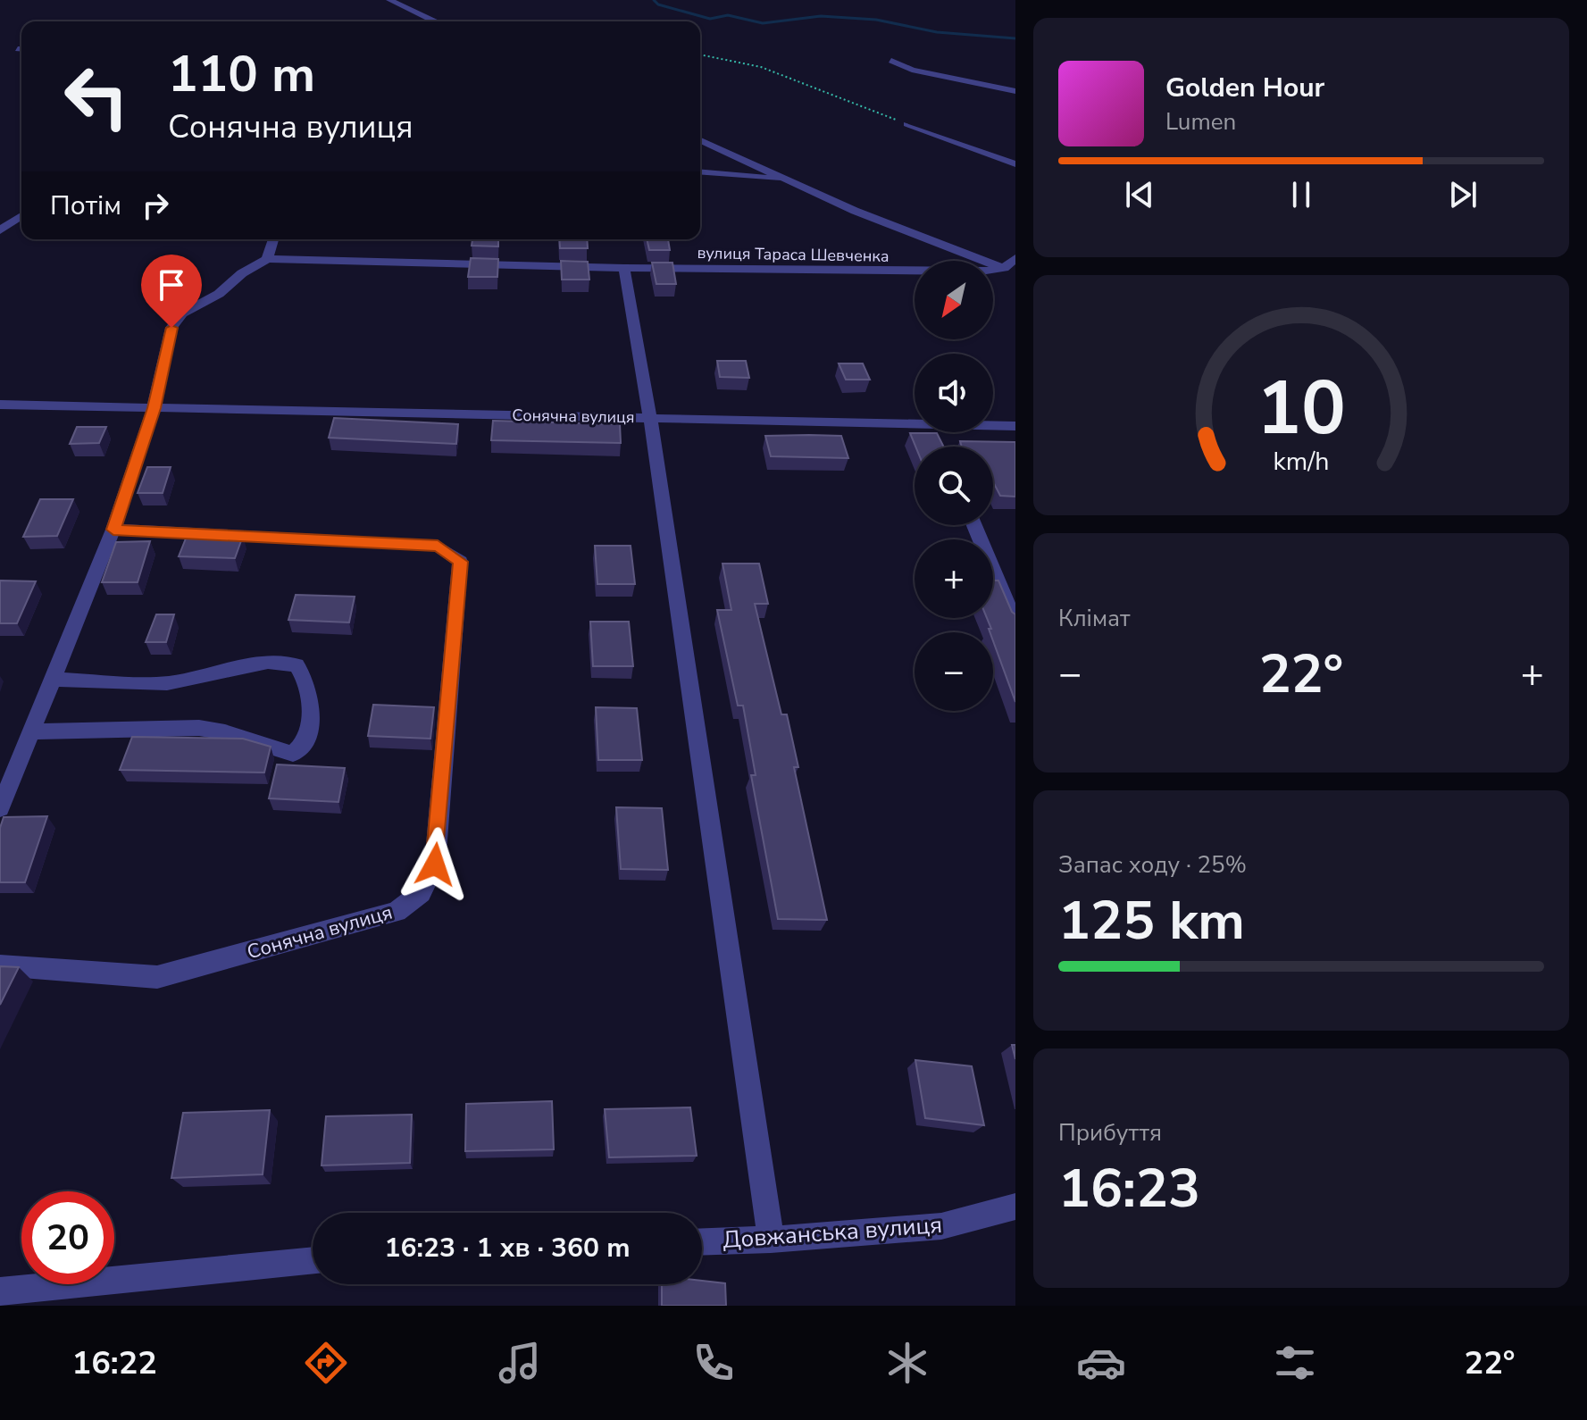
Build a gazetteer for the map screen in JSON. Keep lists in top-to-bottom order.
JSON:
{
  "streets": {
    "street": ["вулиця Тараса Шевченка", "Сонячна вулиця", "Довжанська вулиця"]
  },
  "crossings": [
    ["Сонячна вулиця", "Довжанська вулиця"]
  ],
  "north": "bottom left",
  "page": {
    "turn": ["110 m", "Сонячна вулиця"],
    "song": ["Golden Hour", "Lumen"],
    "then": "Потім",
    "map_buttons": ["+", "−"],
    "tile": [
      "Клімат",
      ["Запас ходу · 25%", "125 km"],
      ["Прибуття", "16:23"]
    ],
    "heat": ["−", "22°", "+"],
    "limit": "20",
    "trip": "16:23 · 1 хв · 360 m",
    "tabs": ["16:22", "22°"],
    "gauge": ["10", "km/h"]
  }
}
